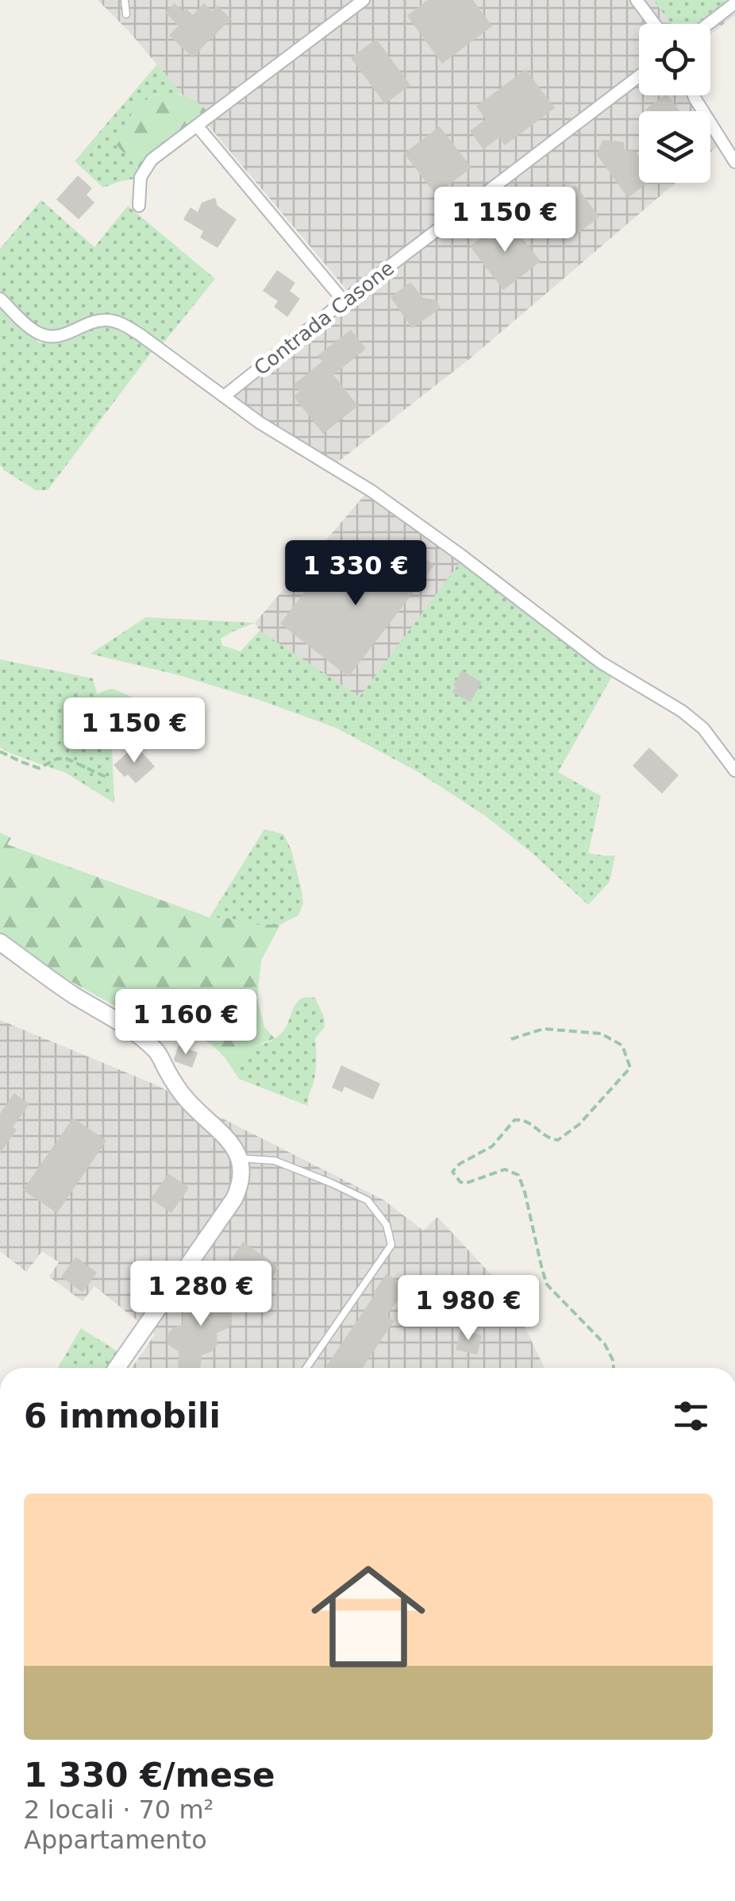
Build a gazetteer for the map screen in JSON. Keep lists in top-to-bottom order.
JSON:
{
  "streets": {
    "street": ["Contrada Casone"]
  },
  "page": {
    "price": [
      "1 150 €",
      "1 330 €",
      "1 150 €",
      "1 160 €",
      "1 280 €",
      "1 980 €"
    ],
    "heading": "6 immobili",
    "list": [
      {
        "name": "1 330 €/mese",
        "note": "2 locali · 70 m² · Appartamento"
      }
    ]
  }
}
